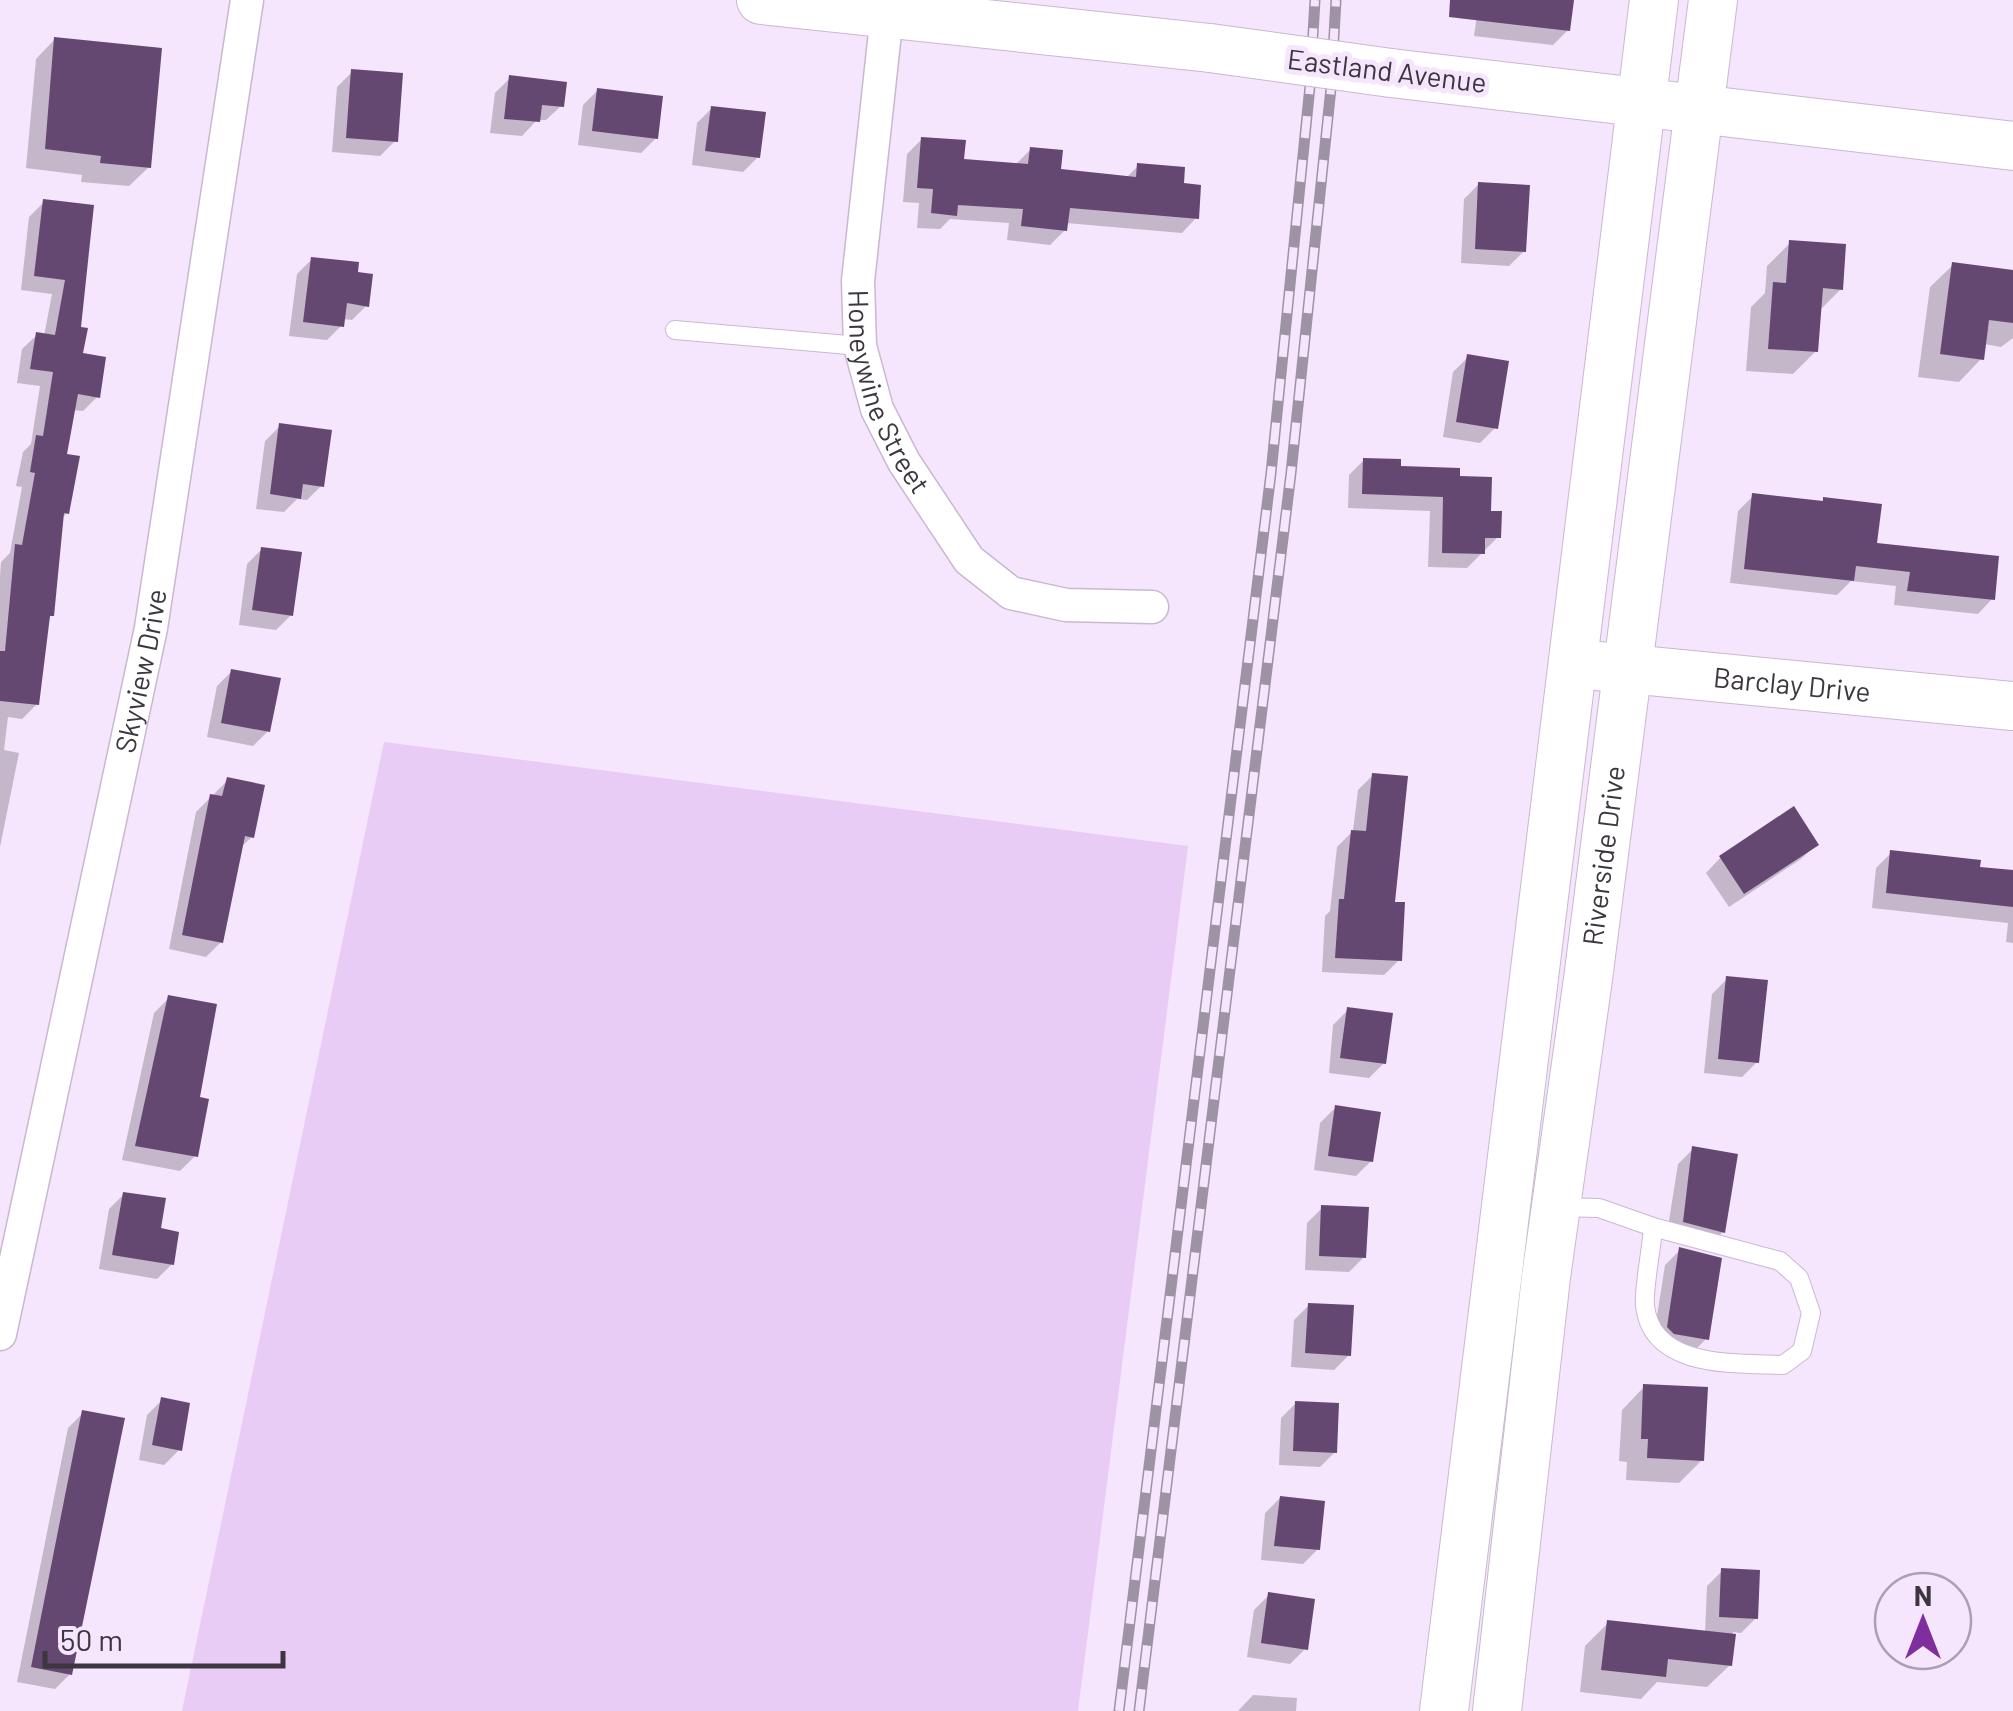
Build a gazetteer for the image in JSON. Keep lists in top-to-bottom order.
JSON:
{
  "streets": {
    "street": [
      "Eastland Avenue",
      "Honeywine Street",
      "Skyview Drive",
      "Barclay Drive",
      "Riverside Drive"
    ]
  },
  "crossings": [
    ["Eastland Avenue", "Honeywine Street"],
    ["Eastland Avenue", "Riverside Drive"],
    ["Barclay Drive", "Riverside Drive"]
  ],
  "scale_bar": "50 m",
  "north": "top"
}
